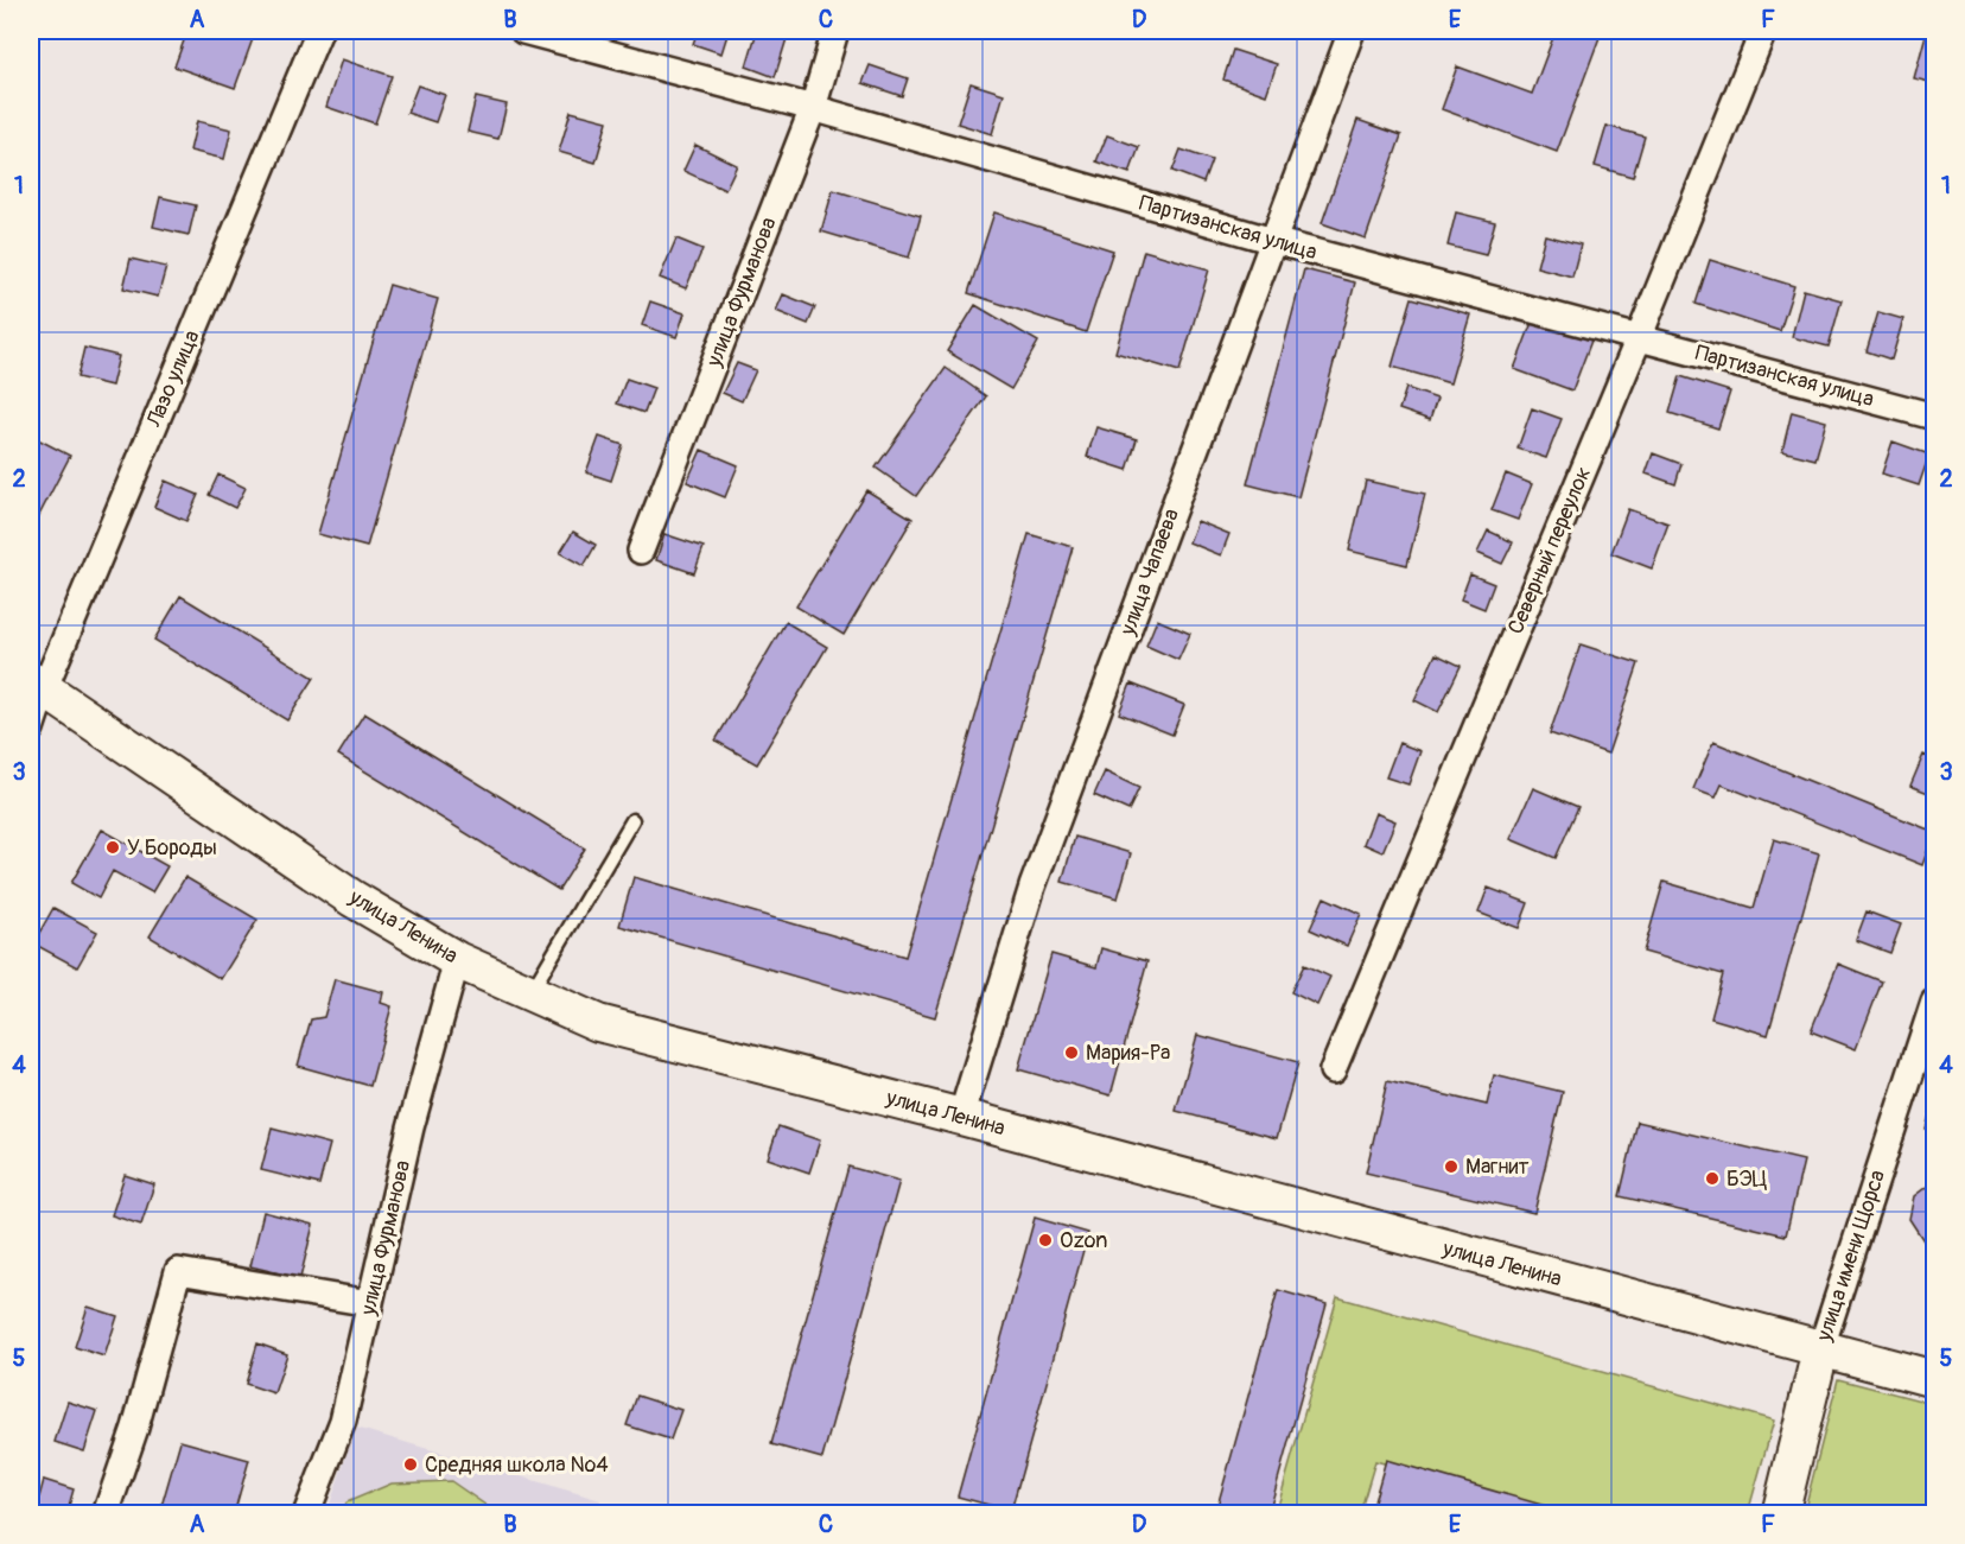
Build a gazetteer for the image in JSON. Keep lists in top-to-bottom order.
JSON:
{
  "streets": {
    "main road": ["улица Ленина", "улица имени Щорса"],
    "street": [
      "Партизанская улица",
      "улица Фурманова",
      "Лазо улица",
      "Северный переулок",
      "улица Чапаева"
    ]
  },
  "crossings": [
    ["Партизанская улица", "улица Фурманова"],
    ["Партизанская улица", "Северный переулок"],
    ["Партизанская улица", "улица Чапаева"],
    ["улица Фурманова", "улица Ленина"],
    ["Лазо улица", "улица Ленина"],
    ["улица Чапаева", "улица Ленина"],
    ["улица Ленина", "улица имени Щорса"]
  ],
  "places": [
    "У Бороды",
    "Мария-Ра",
    "Магнит",
    "БЭЦ",
    "Ozon",
    "Средняя школа №4"
  ],
  "grid": {
    "columns": [
      "A",
      "B",
      "C",
      "D",
      "E",
      "F"
    ],
    "rows": [
      "1",
      "2",
      "3",
      "4",
      "5"
    ]
  }
}
